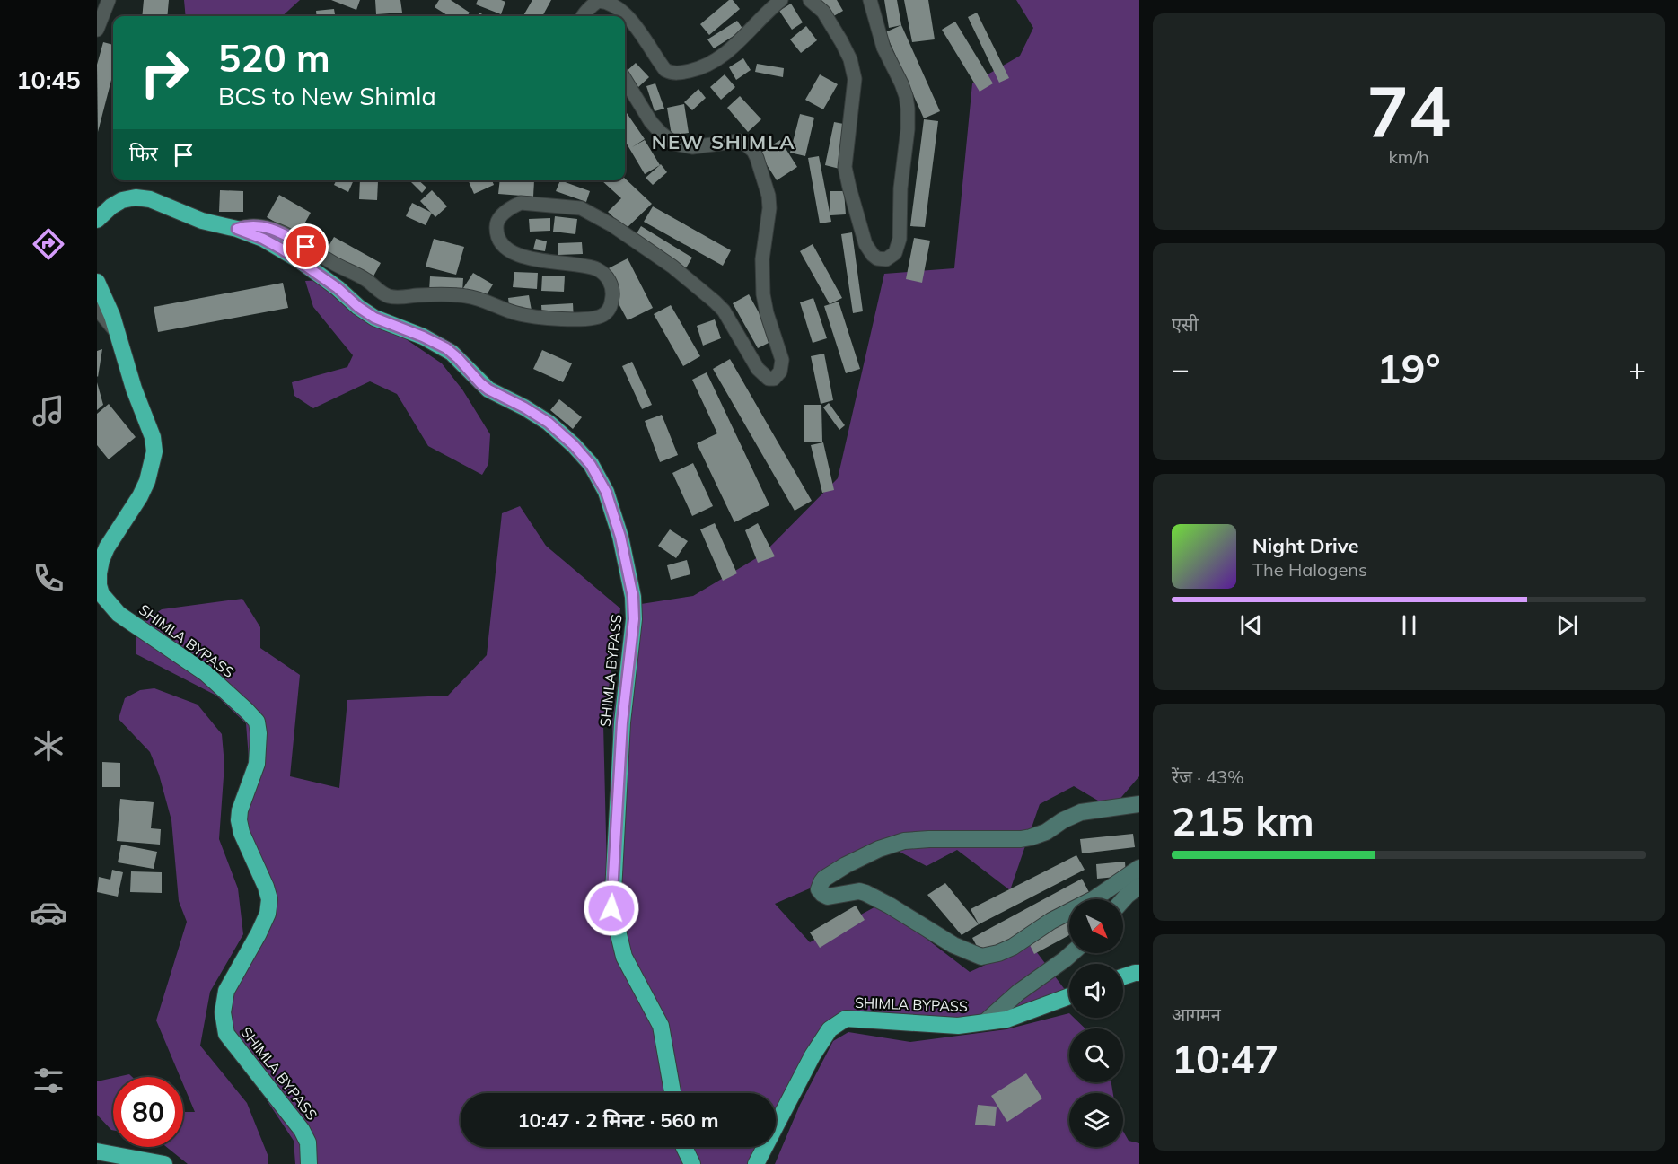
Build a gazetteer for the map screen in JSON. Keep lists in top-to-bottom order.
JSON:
{
  "streets": {
    "highway": ["SHIMLA BYPASS"]
  },
  "districts": ["NEW SHIMLA"],
  "north": "bottom right",
  "page": {
    "tabs": "10:45",
    "tile": [
      ["74", "km/h"],
      "एसी",
      ["रेंज · 43%", "215 km"],
      ["आगमन", "10:47"]
    ],
    "turn": ["520 m", "BCS to New Shimla"],
    "then": "फिर",
    "heat": ["−", "19°", "+"],
    "song": ["Night Drive", "The Halogens"],
    "limit": "80",
    "trip": "10:47 · 2 मिनट · 560 m"
  }
}
